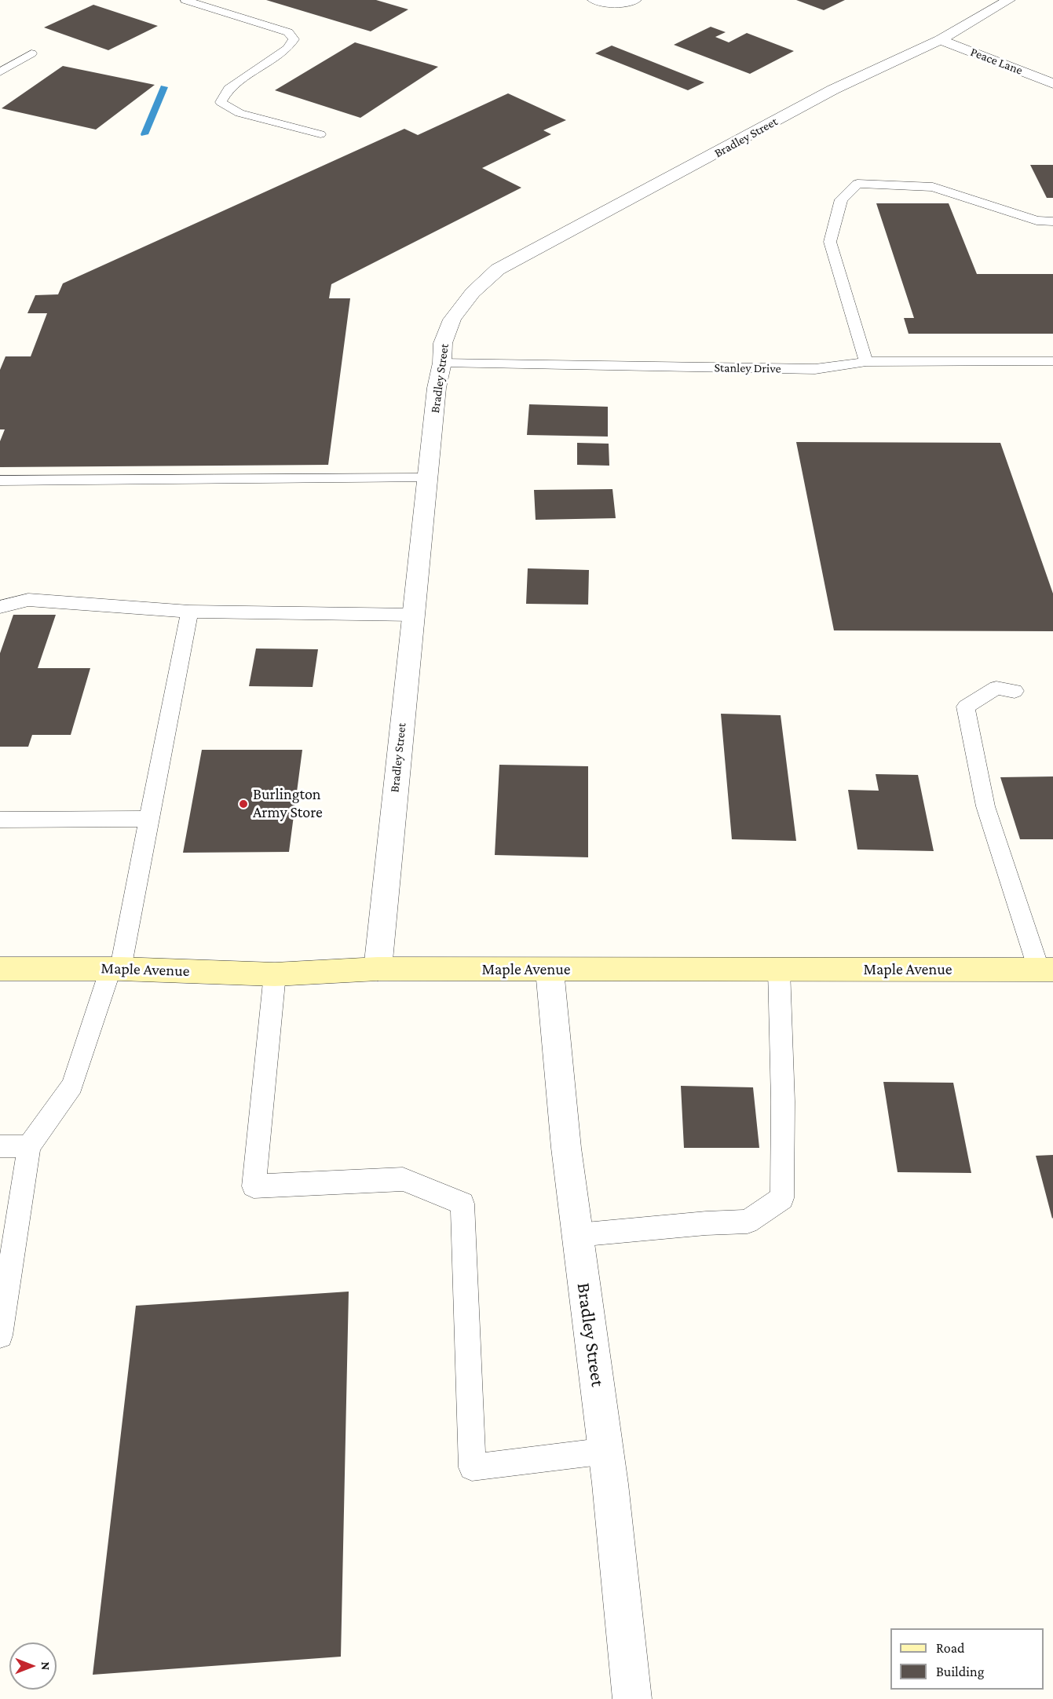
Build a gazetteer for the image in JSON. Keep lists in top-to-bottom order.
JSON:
{
  "streets": {
    "main road": ["Maple Avenue"],
    "street": ["Peace Lane", "Bradley Street"],
    "lane": ["Stanley Drive"]
  },
  "crossings": [
    ["Peace Lane", "Bradley Street"],
    ["Bradley Street", "Stanley Drive"],
    ["Bradley Street", "Maple Avenue"]
  ],
  "places": ["Burlington Army Store"],
  "legend": ["Road", "Building"],
  "north": "right"
}
